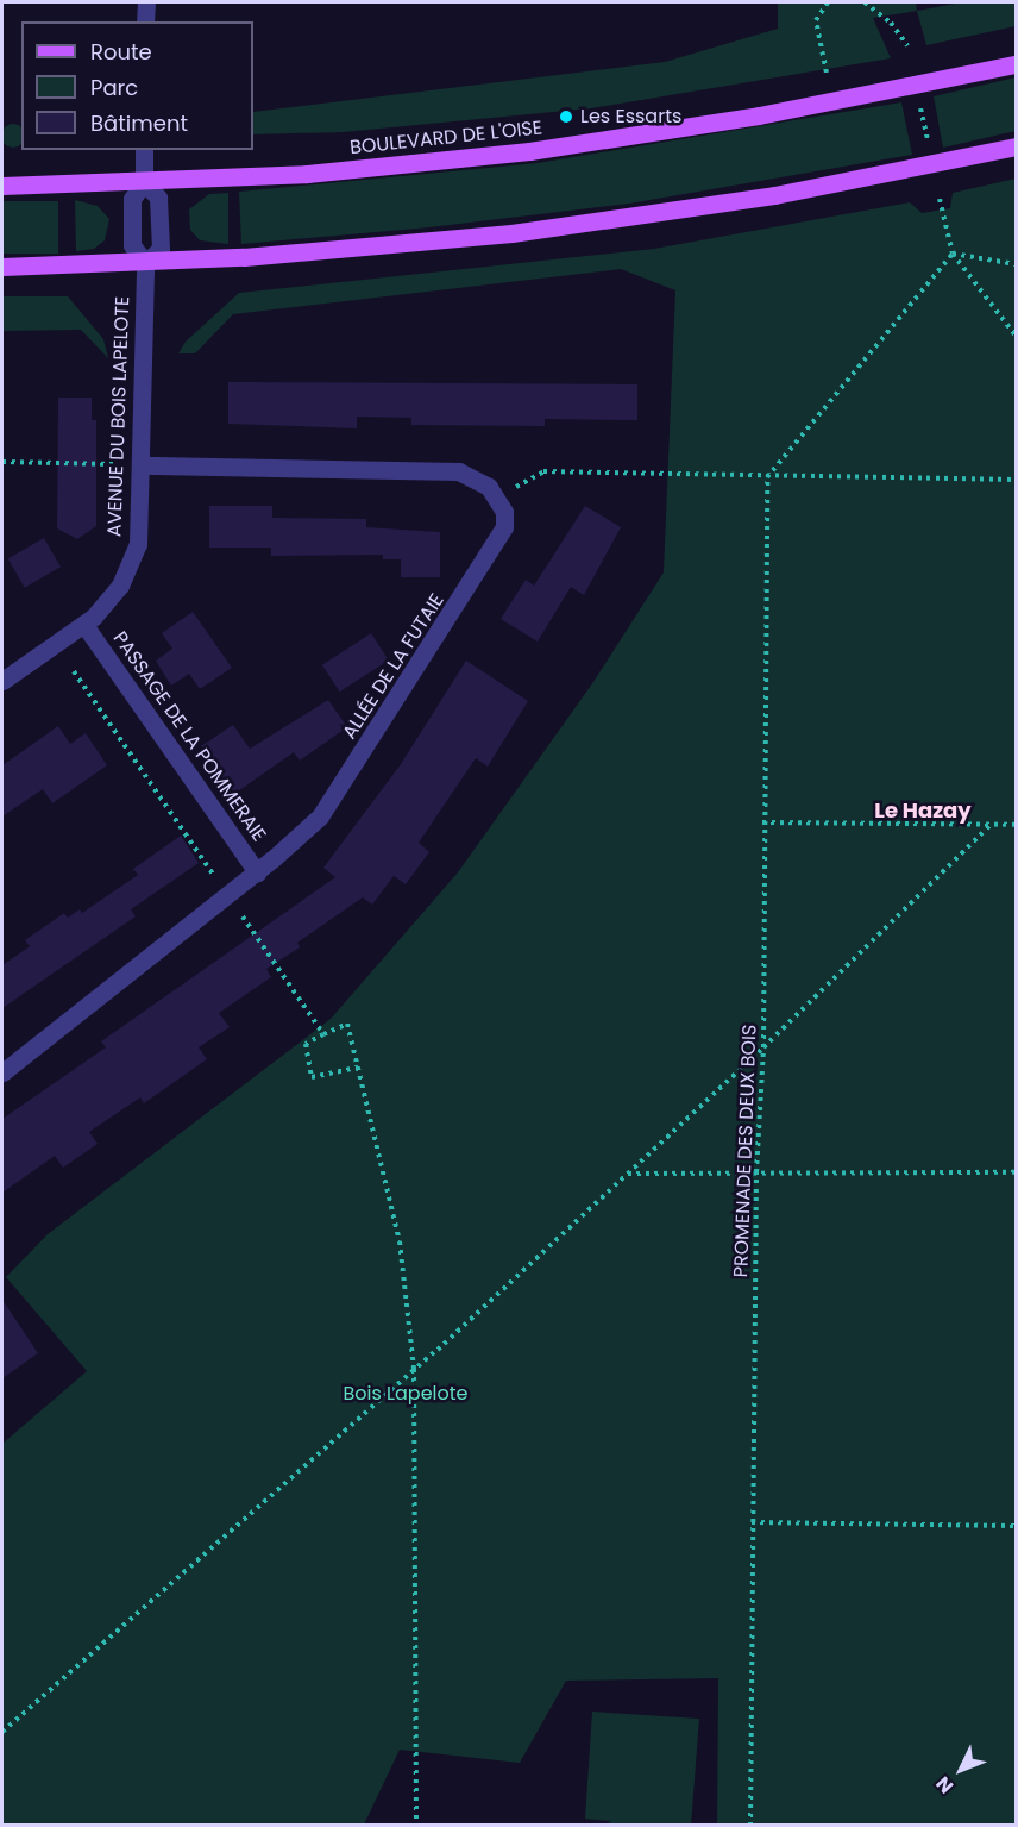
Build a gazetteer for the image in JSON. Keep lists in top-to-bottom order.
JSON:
{
  "streets": {
    "main road": ["BOULEVARD DE L'OISE"],
    "street": ["AVENUE DU BOIS LAPELOTE", "ALLÉE DE LA FUTAIE", "PASSAGE DE LA POMMERAIE"],
    "path": ["PROMENADE DES DEUX BOIS"]
  },
  "crossings": [
    ["AVENUE DU BOIS LAPELOTE", "ALLÉE DE LA FUTAIE"],
    ["AVENUE DU BOIS LAPELOTE", "PASSAGE DE LA POMMERAIE"],
    ["ALLÉE DE LA FUTAIE", "PASSAGE DE LA POMMERAIE"]
  ],
  "districts": ["Le Hazay"],
  "parks": ["Bois Lapelote"],
  "places": ["Les Essarts"],
  "legend": ["Route", "Parc", "Bâtiment"],
  "north": "bottom left"
}
